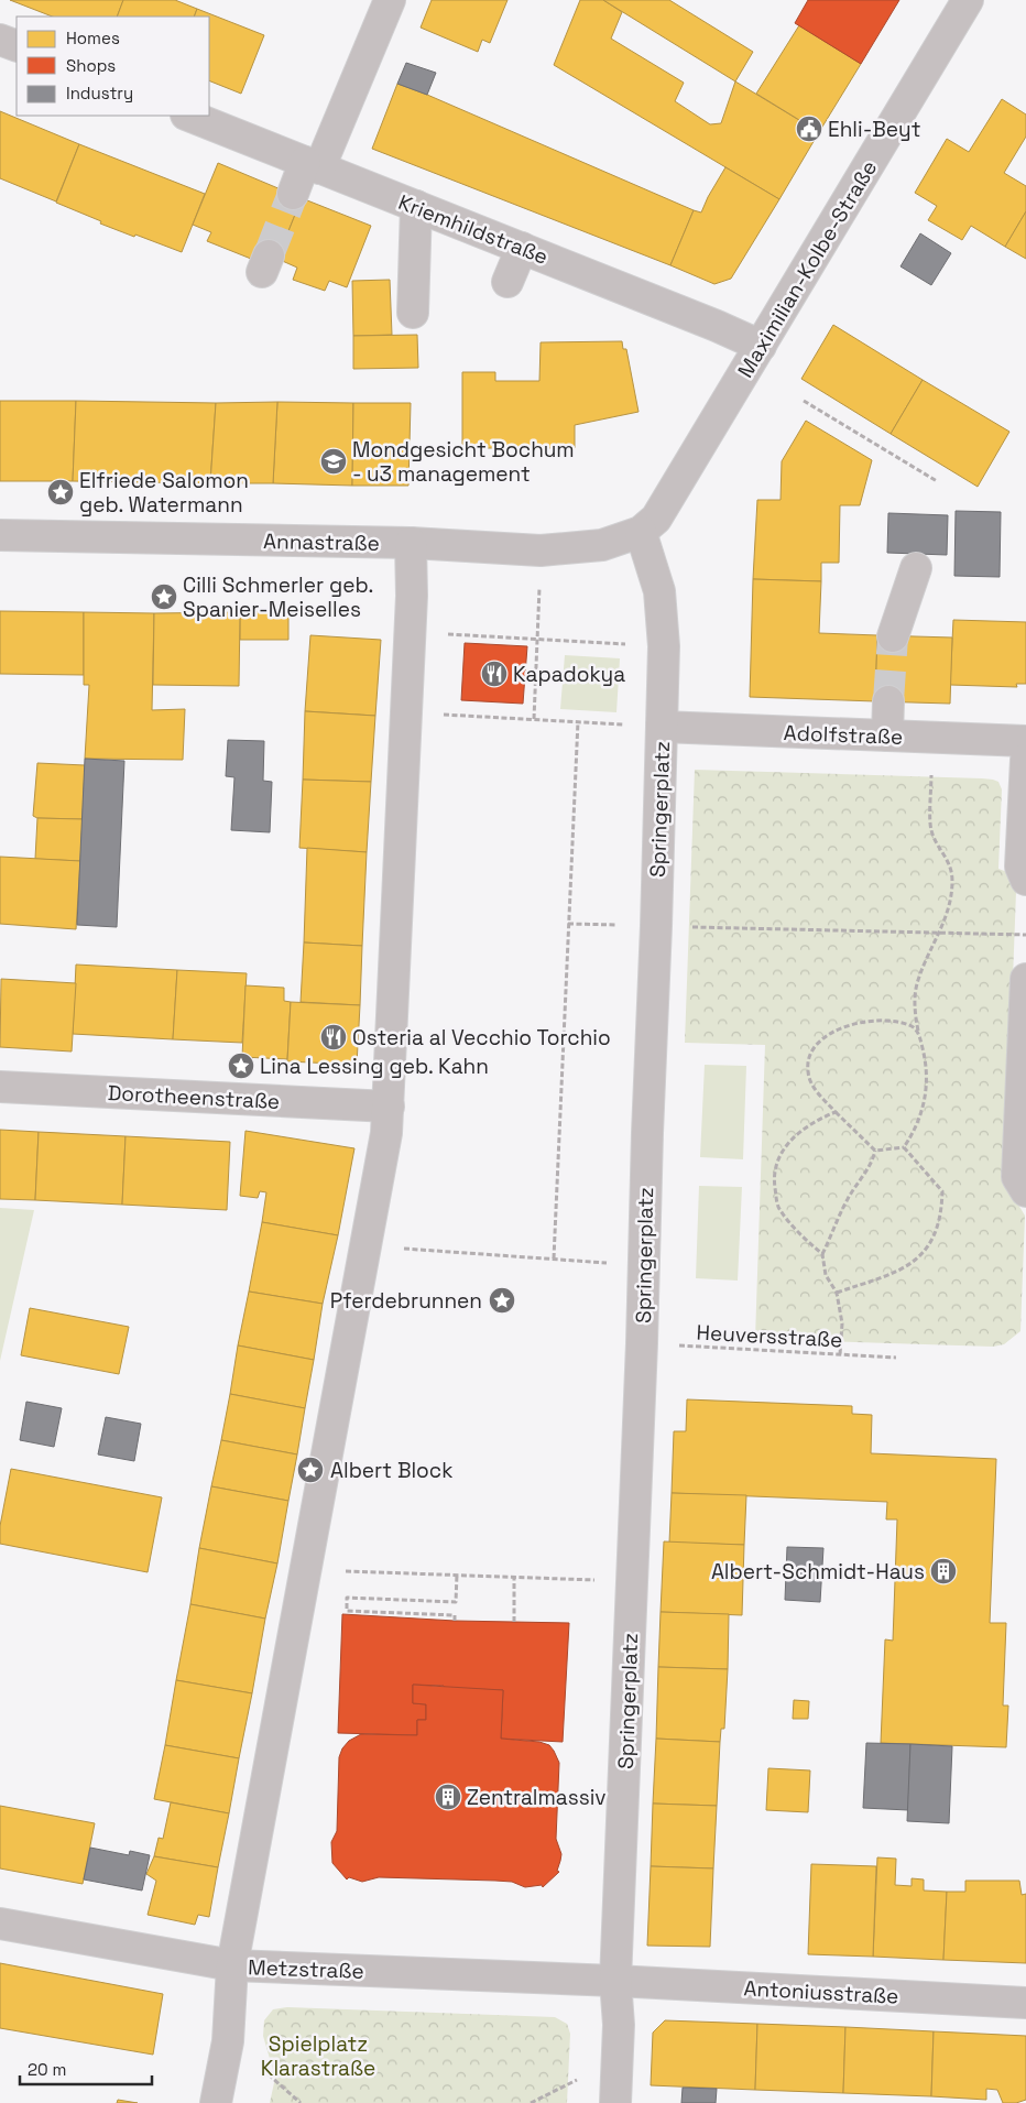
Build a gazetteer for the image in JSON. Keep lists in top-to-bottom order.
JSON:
{
  "streets": {
    "street": [
      "Kriemhildstraße",
      "Maximilian-Kolbe-Straße",
      "Annastraße",
      "Adolfstraße",
      "Springerplatz",
      "Dorotheenstraße",
      "Metzstraße",
      "Antoniusstraße"
    ],
    "path": ["Heuversstraße"]
  },
  "crossings": [
    ["Kriemhildstraße", "Maximilian-Kolbe-Straße"],
    ["Maximilian-Kolbe-Straße", "Annastraße"],
    ["Maximilian-Kolbe-Straße", "Springerplatz"],
    ["Annastraße", "Springerplatz"],
    ["Adolfstraße", "Springerplatz"],
    ["Springerplatz", "Heuversstraße"],
    ["Springerplatz", "Metzstraße"],
    ["Springerplatz", "Antoniusstraße"],
    ["Metzstraße", "Antoniusstraße"]
  ],
  "parks": ["Spielplatz Klarastraße"],
  "places": {
    "public building": ["Ehli-Beyt"],
    "school or university": ["Mondgesicht Bochum - u3 management"],
    "place": [
      "Elfriede Salomon geb. Watermann",
      "Cilli Schmerler geb. Spanier-Meiselles",
      "Lina Lessing geb. Kahn",
      "Pferdebrunnen",
      "Albert Block"
    ],
    "restaurant": ["Kapadokya", "Osteria al Vecchio Torchio"],
    "building": ["Albert-Schmidt-Haus", "Zentralmassiv"]
  },
  "legend": ["Homes", "Shops", "Industry"],
  "scale_bar": "20 m"
}
